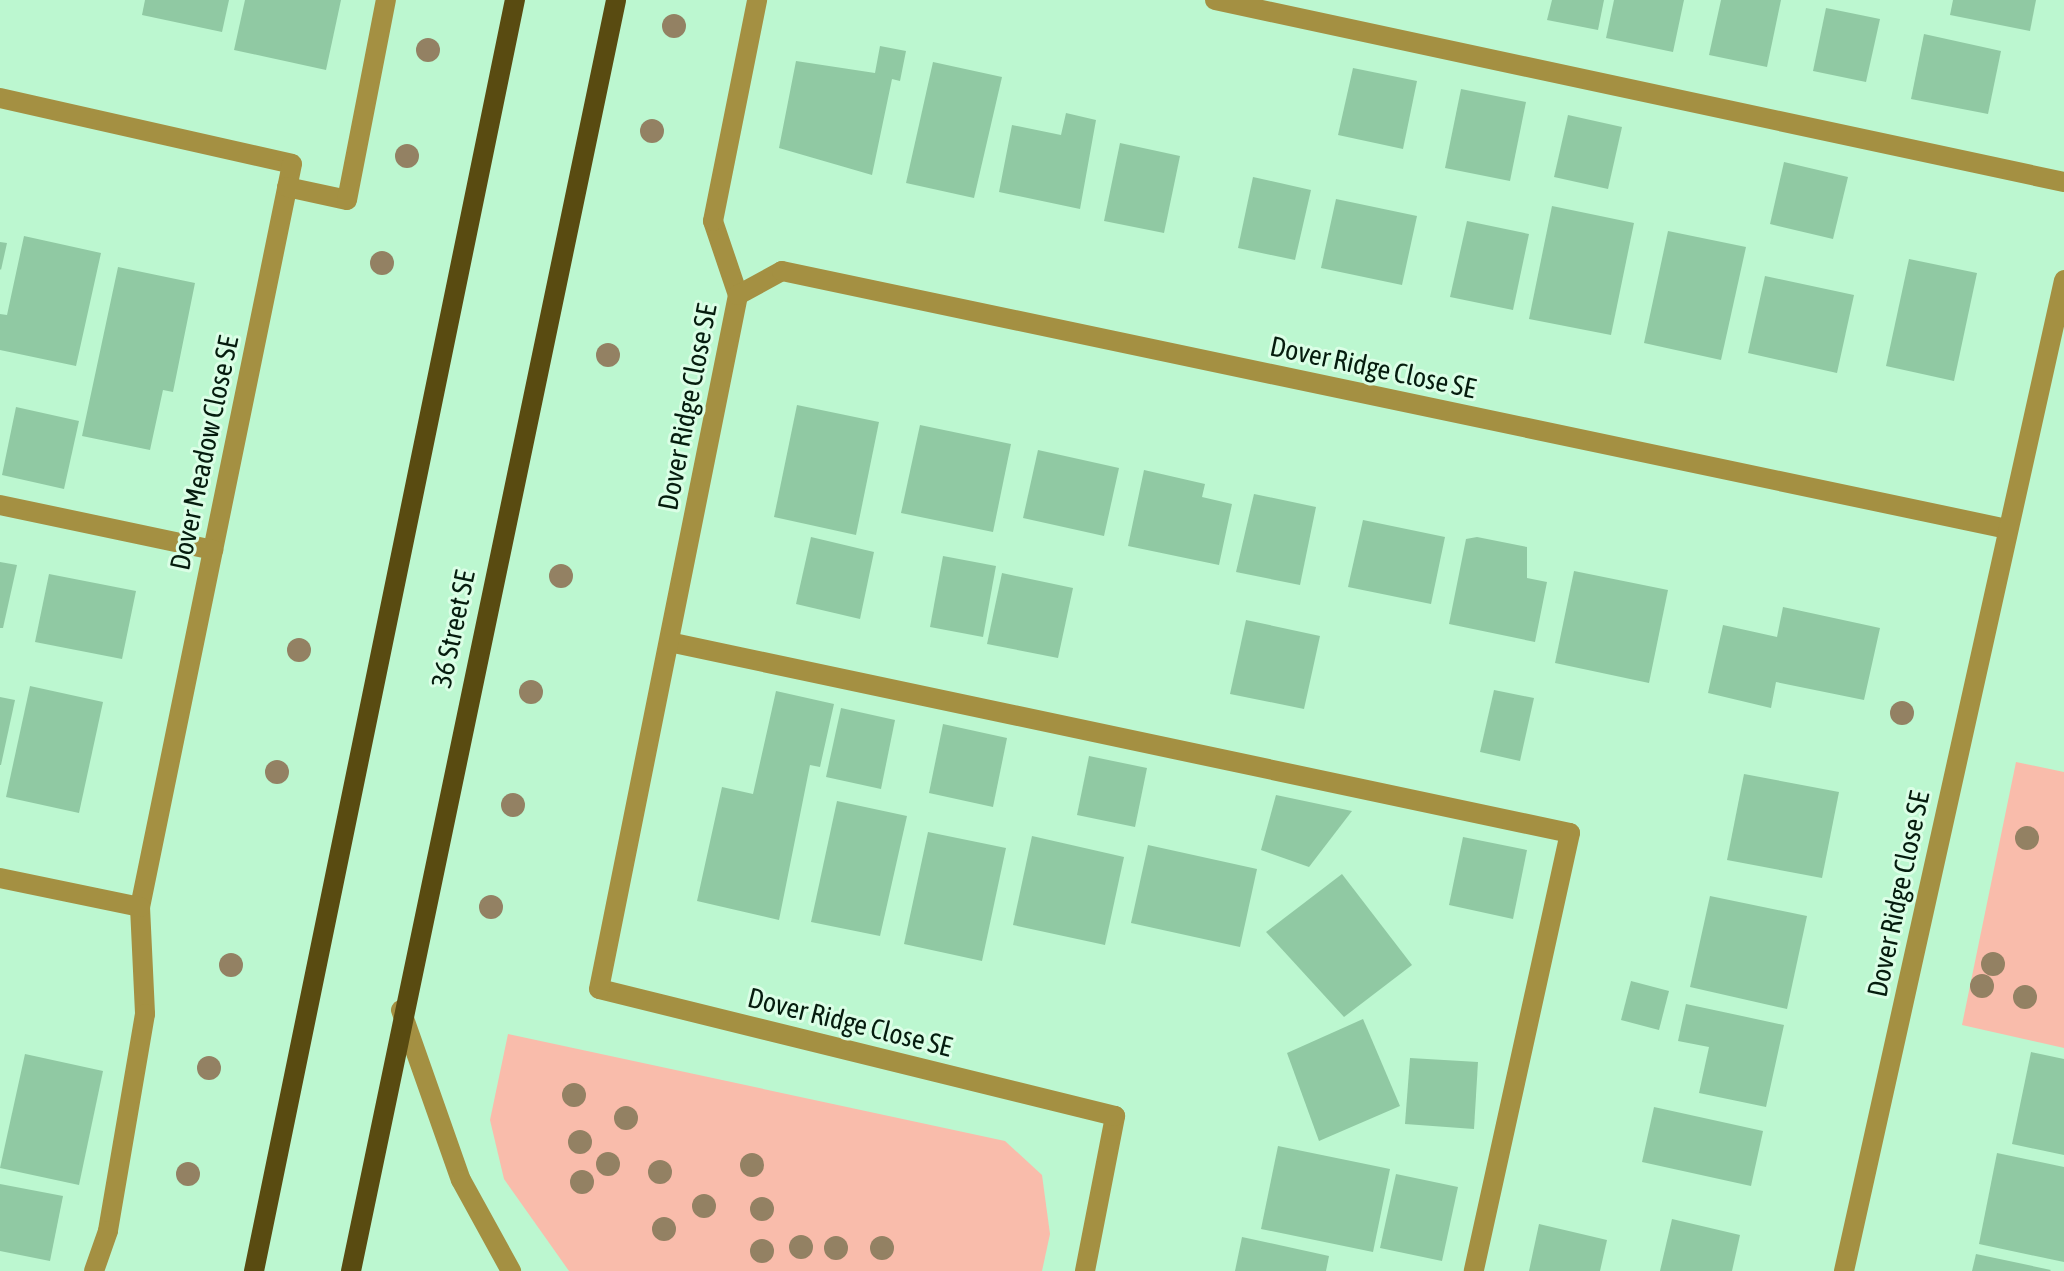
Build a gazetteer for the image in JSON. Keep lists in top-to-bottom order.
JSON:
{
  "streets": {
    "main road": ["36 Street SE"],
    "street": ["Dover Ridge Close SE", "Dover Meadow Close SE"]
  }
}
